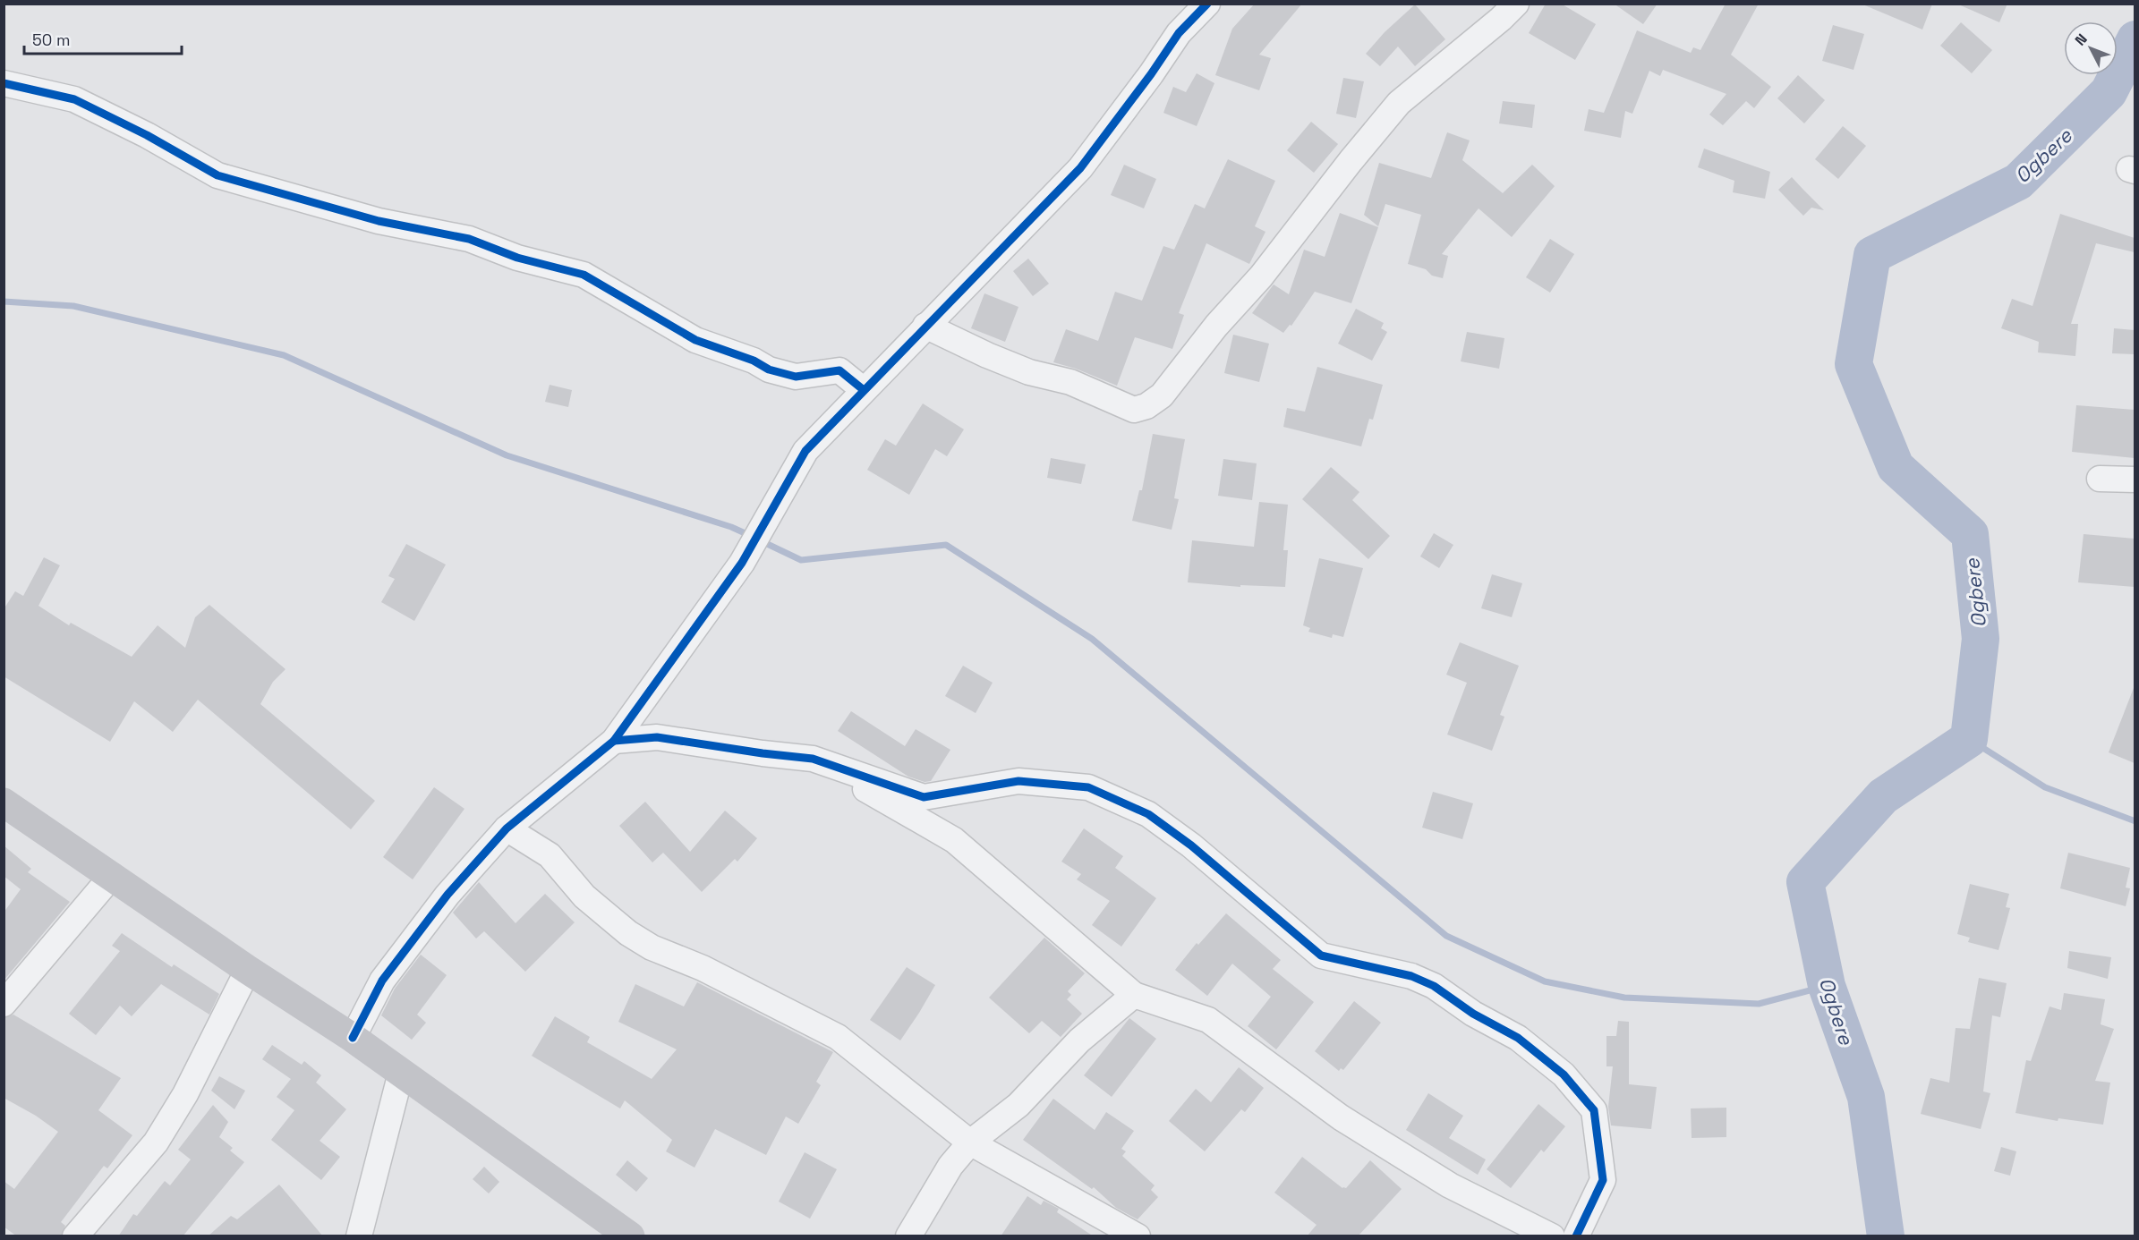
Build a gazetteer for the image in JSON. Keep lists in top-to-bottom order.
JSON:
{
  "water": ["Ogbere"],
  "scale_bar": "50 m",
  "north": "top left"
}
